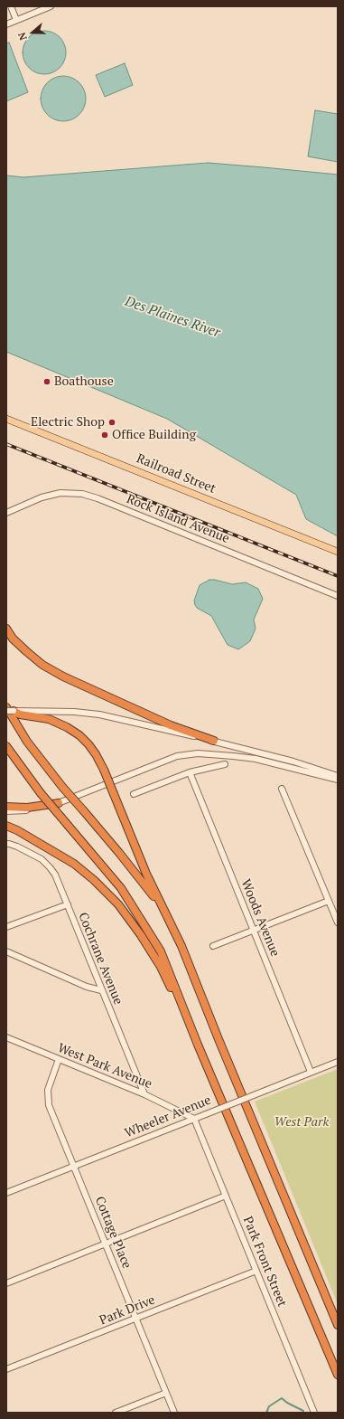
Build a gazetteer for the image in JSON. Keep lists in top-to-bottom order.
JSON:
{
  "streets": {
    "main road": ["Railroad Street"],
    "street": [
      "Rock Island Avenue",
      "Woods Avenue",
      "Cochrane Avenue",
      "West Park Avenue",
      "Wheeler Avenue",
      "Cottage Place",
      "Park Front Street",
      "Park Drive"
    ]
  },
  "crossings": [
    ["Woods Avenue", "Wheeler Avenue"],
    ["Cochrane Avenue", "West Park Avenue"],
    ["West Park Avenue", "Wheeler Avenue"],
    ["West Park Avenue", "Cottage Place"],
    ["West Park Avenue", "Park Front Street"],
    ["Wheeler Avenue", "Cottage Place"],
    ["Wheeler Avenue", "Park Front Street"],
    ["Cottage Place", "Park Drive"],
    ["Park Front Street", "Park Drive"]
  ],
  "water": ["Des Plaines River"],
  "parks": ["West Park"],
  "places": ["Boathouse", "Electric Shop", "Office Building"],
  "north": "left"
}
